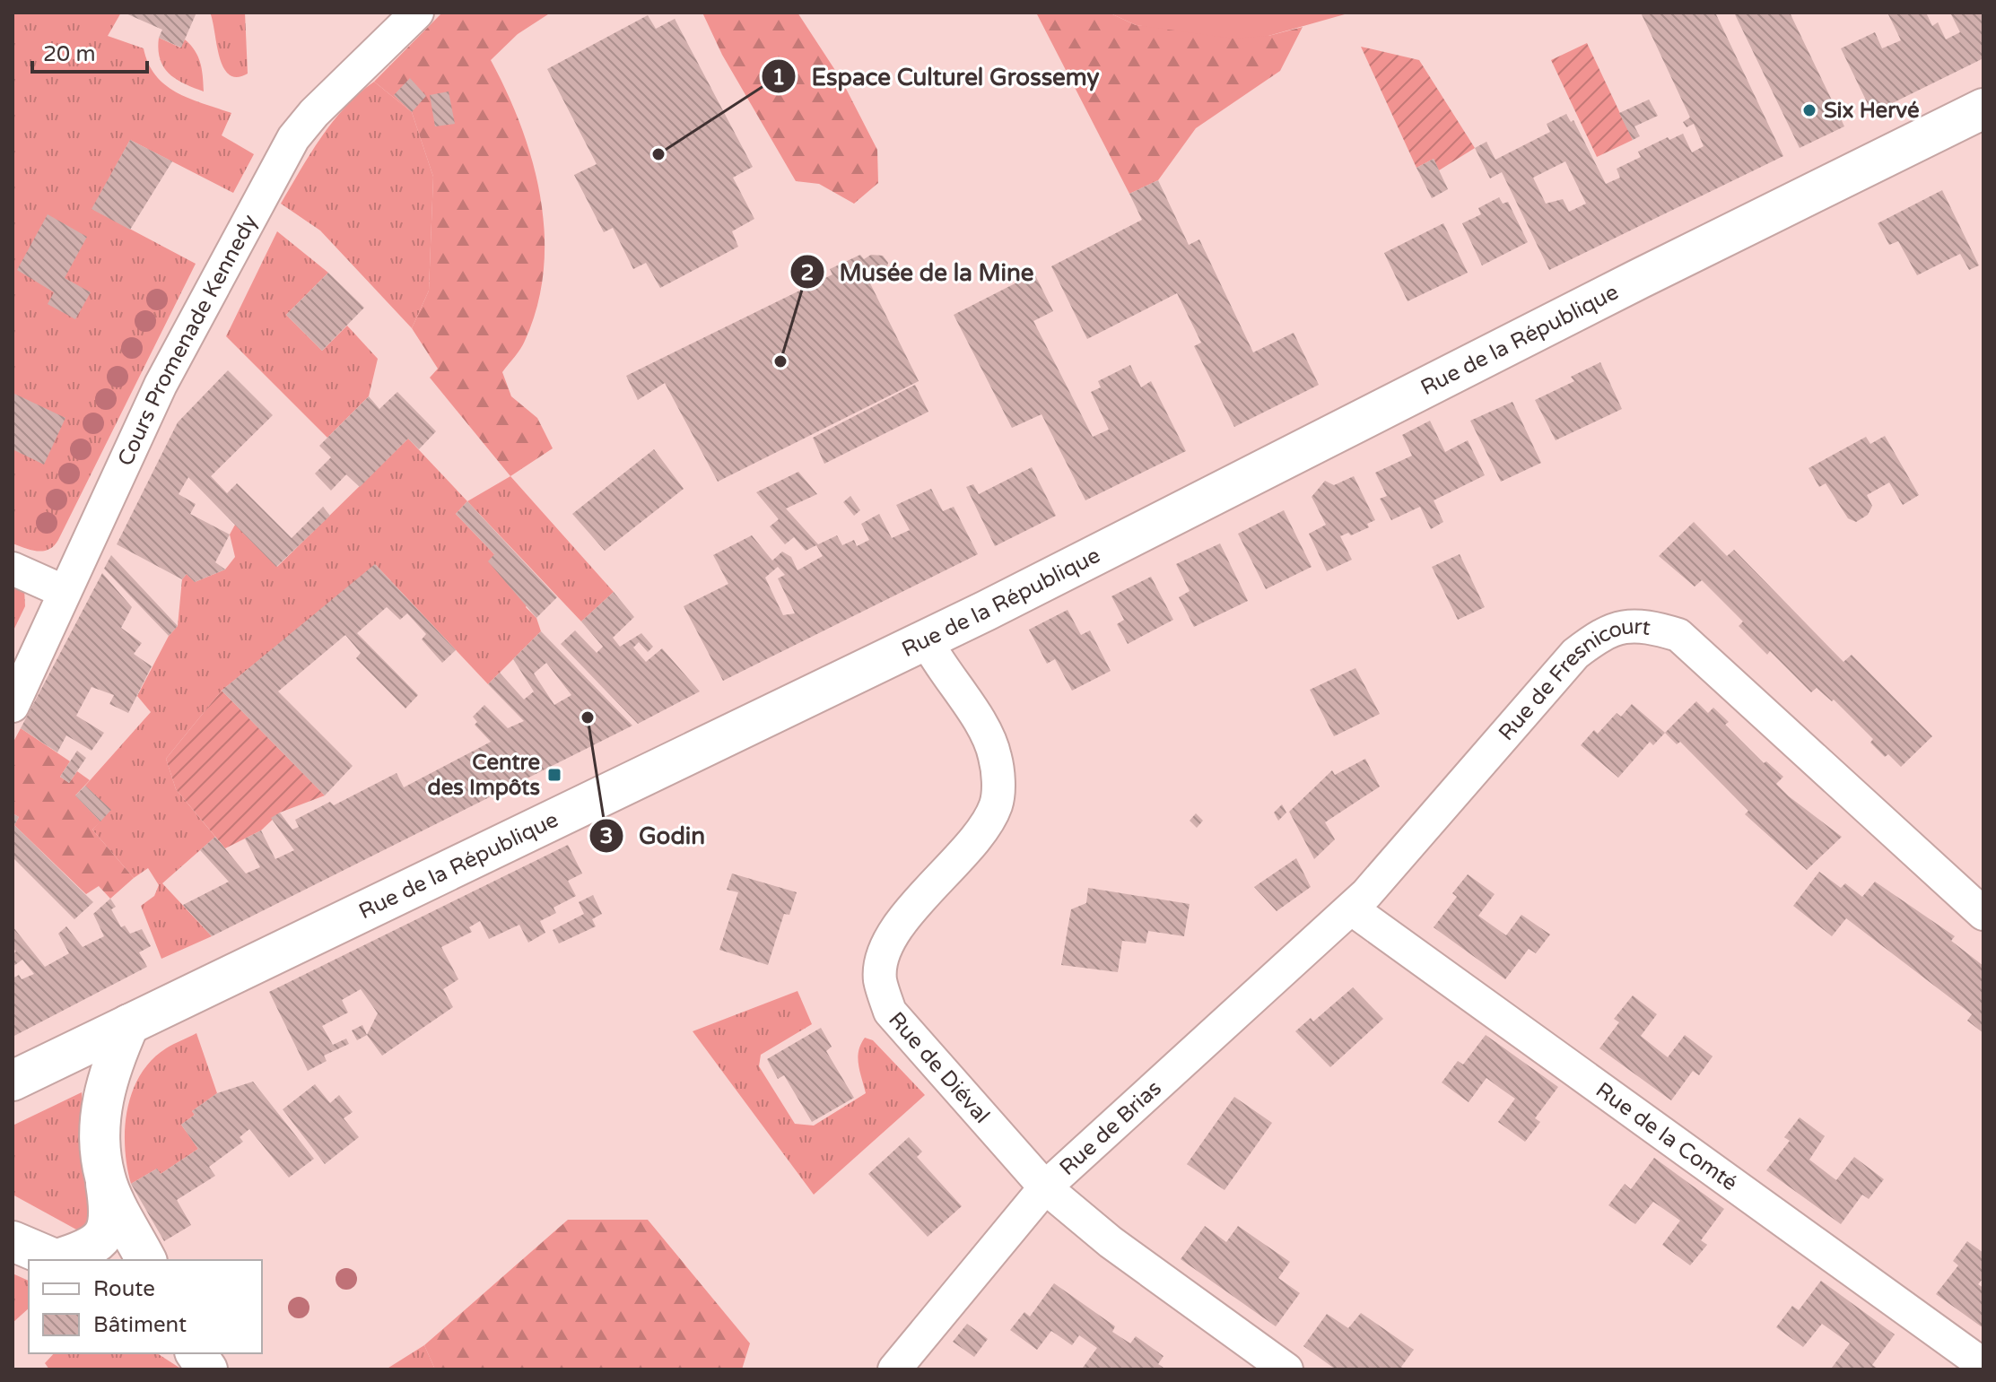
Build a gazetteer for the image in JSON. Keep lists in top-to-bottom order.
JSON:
{
  "streets": {
    "main road": ["Rue de la République"],
    "street": [
      "Cours Promenade Kennedy",
      "Rue de Fresnicourt",
      "Rue de Diéval",
      "Rue de Brias",
      "Rue de la Comté"
    ]
  },
  "crossings": [
    ["Rue de la République", "Rue de Diéval"],
    ["Rue de Fresnicourt", "Rue de Brias"],
    ["Rue de Fresnicourt", "Rue de la Comté"],
    ["Rue de Diéval", "Rue de Brias"],
    ["Rue de Brias", "Rue de la Comté"]
  ],
  "places": {
    "other": [
      "Six Hervé",
      "Espace Culturel Grossemy",
      "Musée de la Mine",
      "Godin"
    ],
    "transit": ["Centre des Impôts"]
  },
  "legend": ["Route", "Bâtiment"],
  "scale_bar": "20 m"
}
